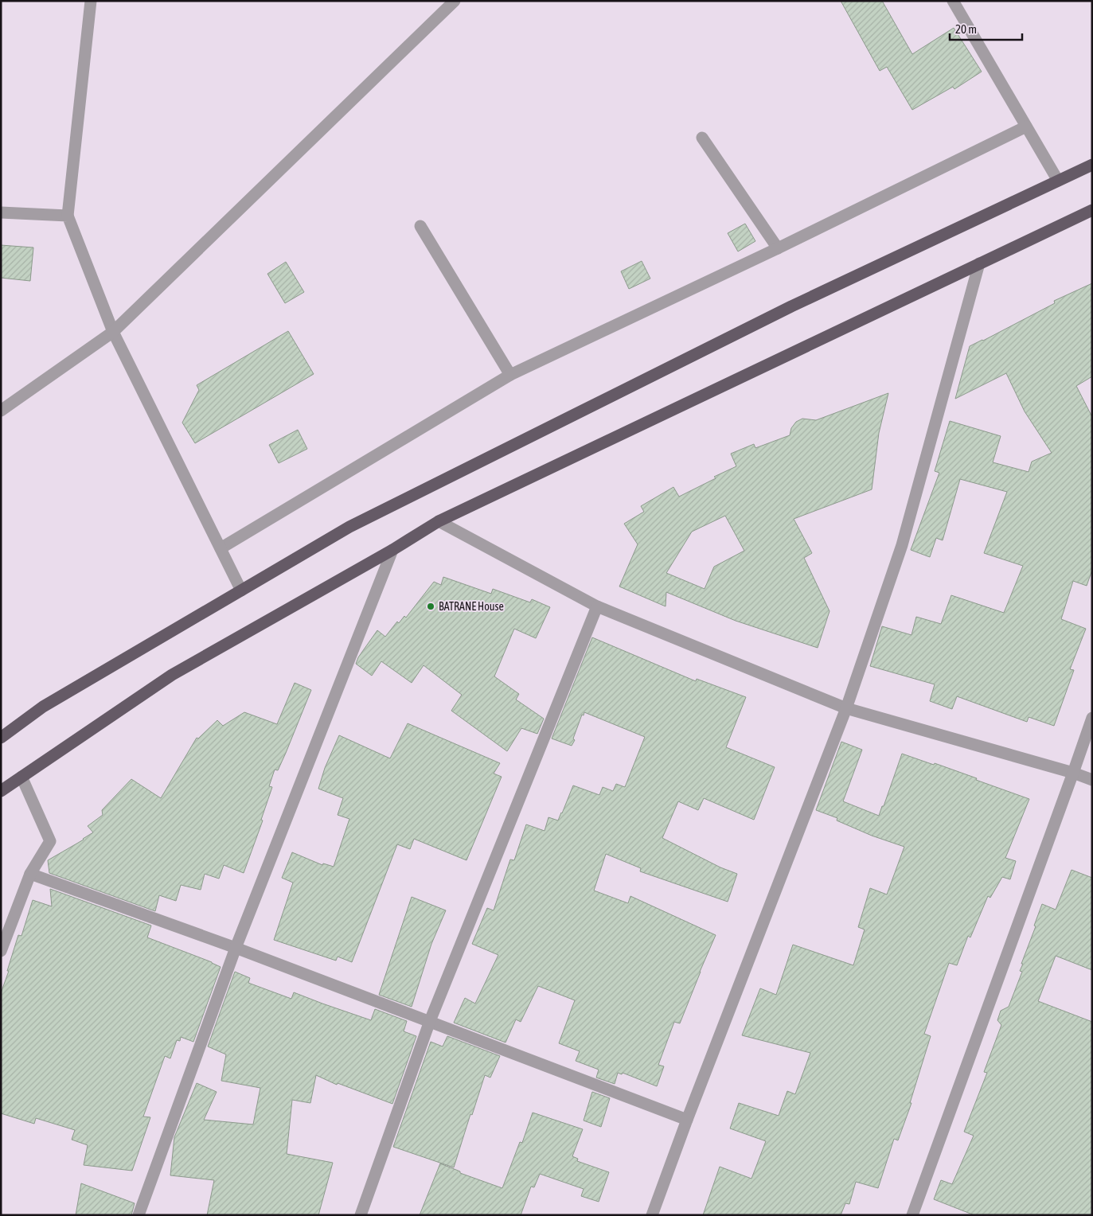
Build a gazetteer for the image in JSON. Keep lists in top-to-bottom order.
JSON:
{
  "places": ["BATRANE House"],
  "scale_bar": "20 m"
}
